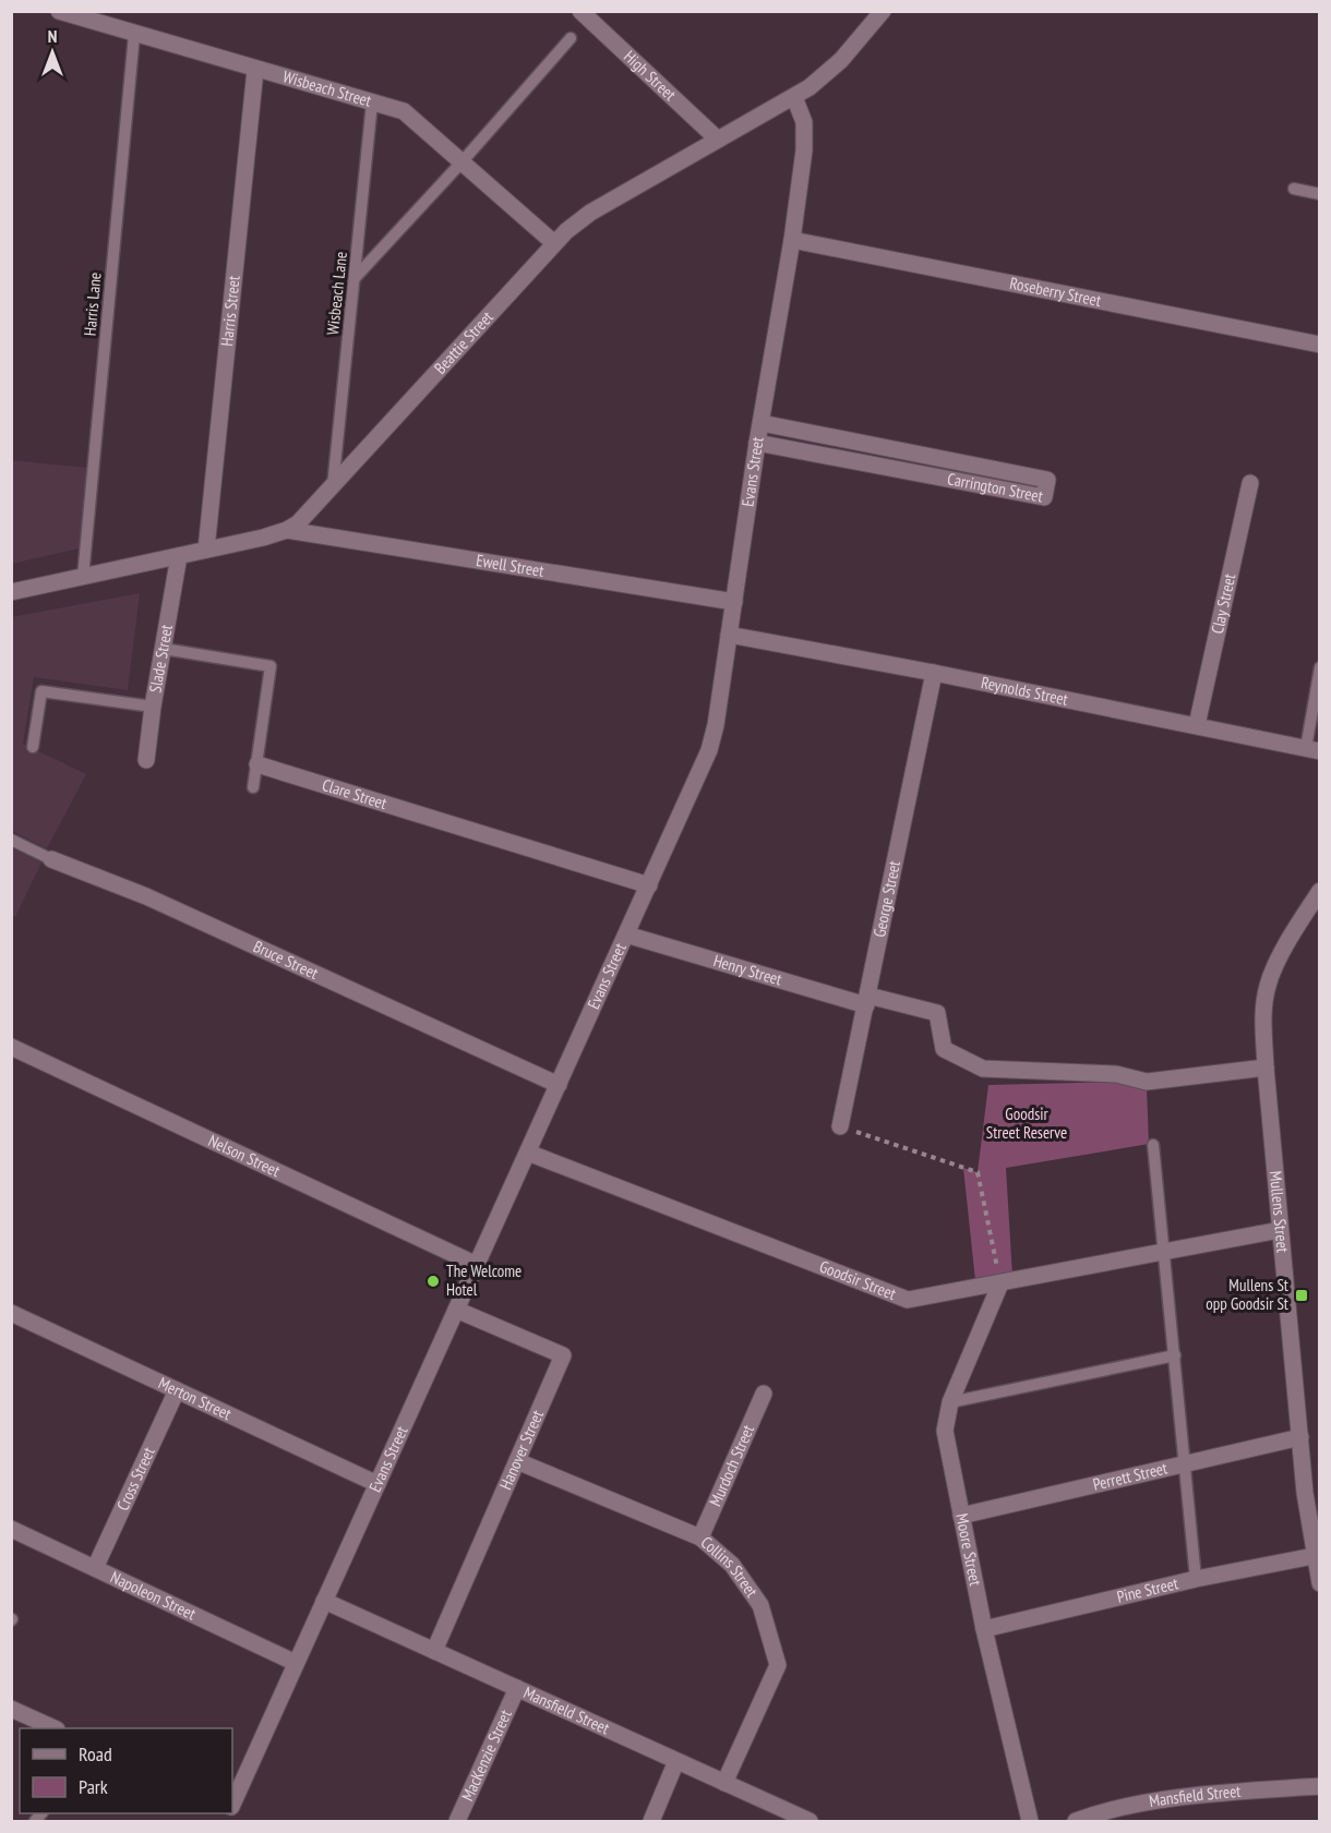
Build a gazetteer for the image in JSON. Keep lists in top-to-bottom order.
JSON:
{
  "streets": {
    "street": [
      "High Street",
      "Wisbeach Street",
      "Roseberry Street",
      "Harris Street",
      "Beattie Street",
      "Evans Street",
      "Carrington Street",
      "Ewell Street",
      "Clay Street",
      "Slade Street",
      "Reynolds Street",
      "Clare Street",
      "George Street",
      "Bruce Street",
      "Henry Street",
      "Nelson Street",
      "Mullens Street",
      "Goodsir Street",
      "Merton Street",
      "Hanover Street",
      "Murdoch Street",
      "Perrett Street",
      "Cross Street",
      "Moore Street",
      "Collins Street",
      "Pine Street",
      "Napoleon Street",
      "Mansfield Street",
      "MacKenzie Street"
    ],
    "lane": ["Wisbeach Lane", "Harris Lane"]
  },
  "crossings": [
    ["High Street", "Beattie Street"],
    ["Wisbeach Street", "Wisbeach Lane"],
    ["Wisbeach Street", "Harris Lane"],
    ["Wisbeach Street", "Harris Street"],
    ["Wisbeach Street", "Beattie Street"],
    ["Roseberry Street", "Evans Street"],
    ["Wisbeach Lane", "Beattie Street"],
    ["Harris Lane", "Beattie Street"],
    ["Harris Street", "Beattie Street"],
    ["Beattie Street", "Evans Street"],
    ["Beattie Street", "Ewell Street"],
    ["Beattie Street", "Slade Street"],
    ["Evans Street", "Carrington Street"],
    ["Evans Street", "Ewell Street"],
    ["Evans Street", "Reynolds Street"],
    ["Evans Street", "Clare Street"],
    ["Evans Street", "Bruce Street"],
    ["Evans Street", "Henry Street"],
    ["Evans Street", "Nelson Street"],
    ["Evans Street", "Goodsir Street"],
    ["Evans Street", "Merton Street"],
    ["Evans Street", "Hanover Street"],
    ["Evans Street", "Napoleon Street"],
    ["Evans Street", "Mansfield Street"],
    ["Clay Street", "Reynolds Street"],
    ["Reynolds Street", "George Street"],
    ["George Street", "Henry Street"],
    ["Henry Street", "Mullens Street"],
    ["Mullens Street", "Goodsir Street"],
    ["Mullens Street", "Perrett Street"],
    ["Mullens Street", "Pine Street"],
    ["Goodsir Street", "Moore Street"],
    ["Merton Street", "Cross Street"],
    ["Hanover Street", "Collins Street"],
    ["Hanover Street", "Mansfield Street"],
    ["Murdoch Street", "Collins Street"],
    ["Perrett Street", "Moore Street"],
    ["Cross Street", "Napoleon Street"],
    ["Moore Street", "Pine Street"],
    ["Collins Street", "Mansfield Street"],
    ["Mansfield Street", "MacKenzie Street"]
  ],
  "parks": ["Goodsir Street Reserve"],
  "places": {
    "other": ["The Welcome Hotel"],
    "transit": ["Mullens St opp Goodsir St"]
  },
  "legend": ["Road", "Park"],
  "north": "top"
}
